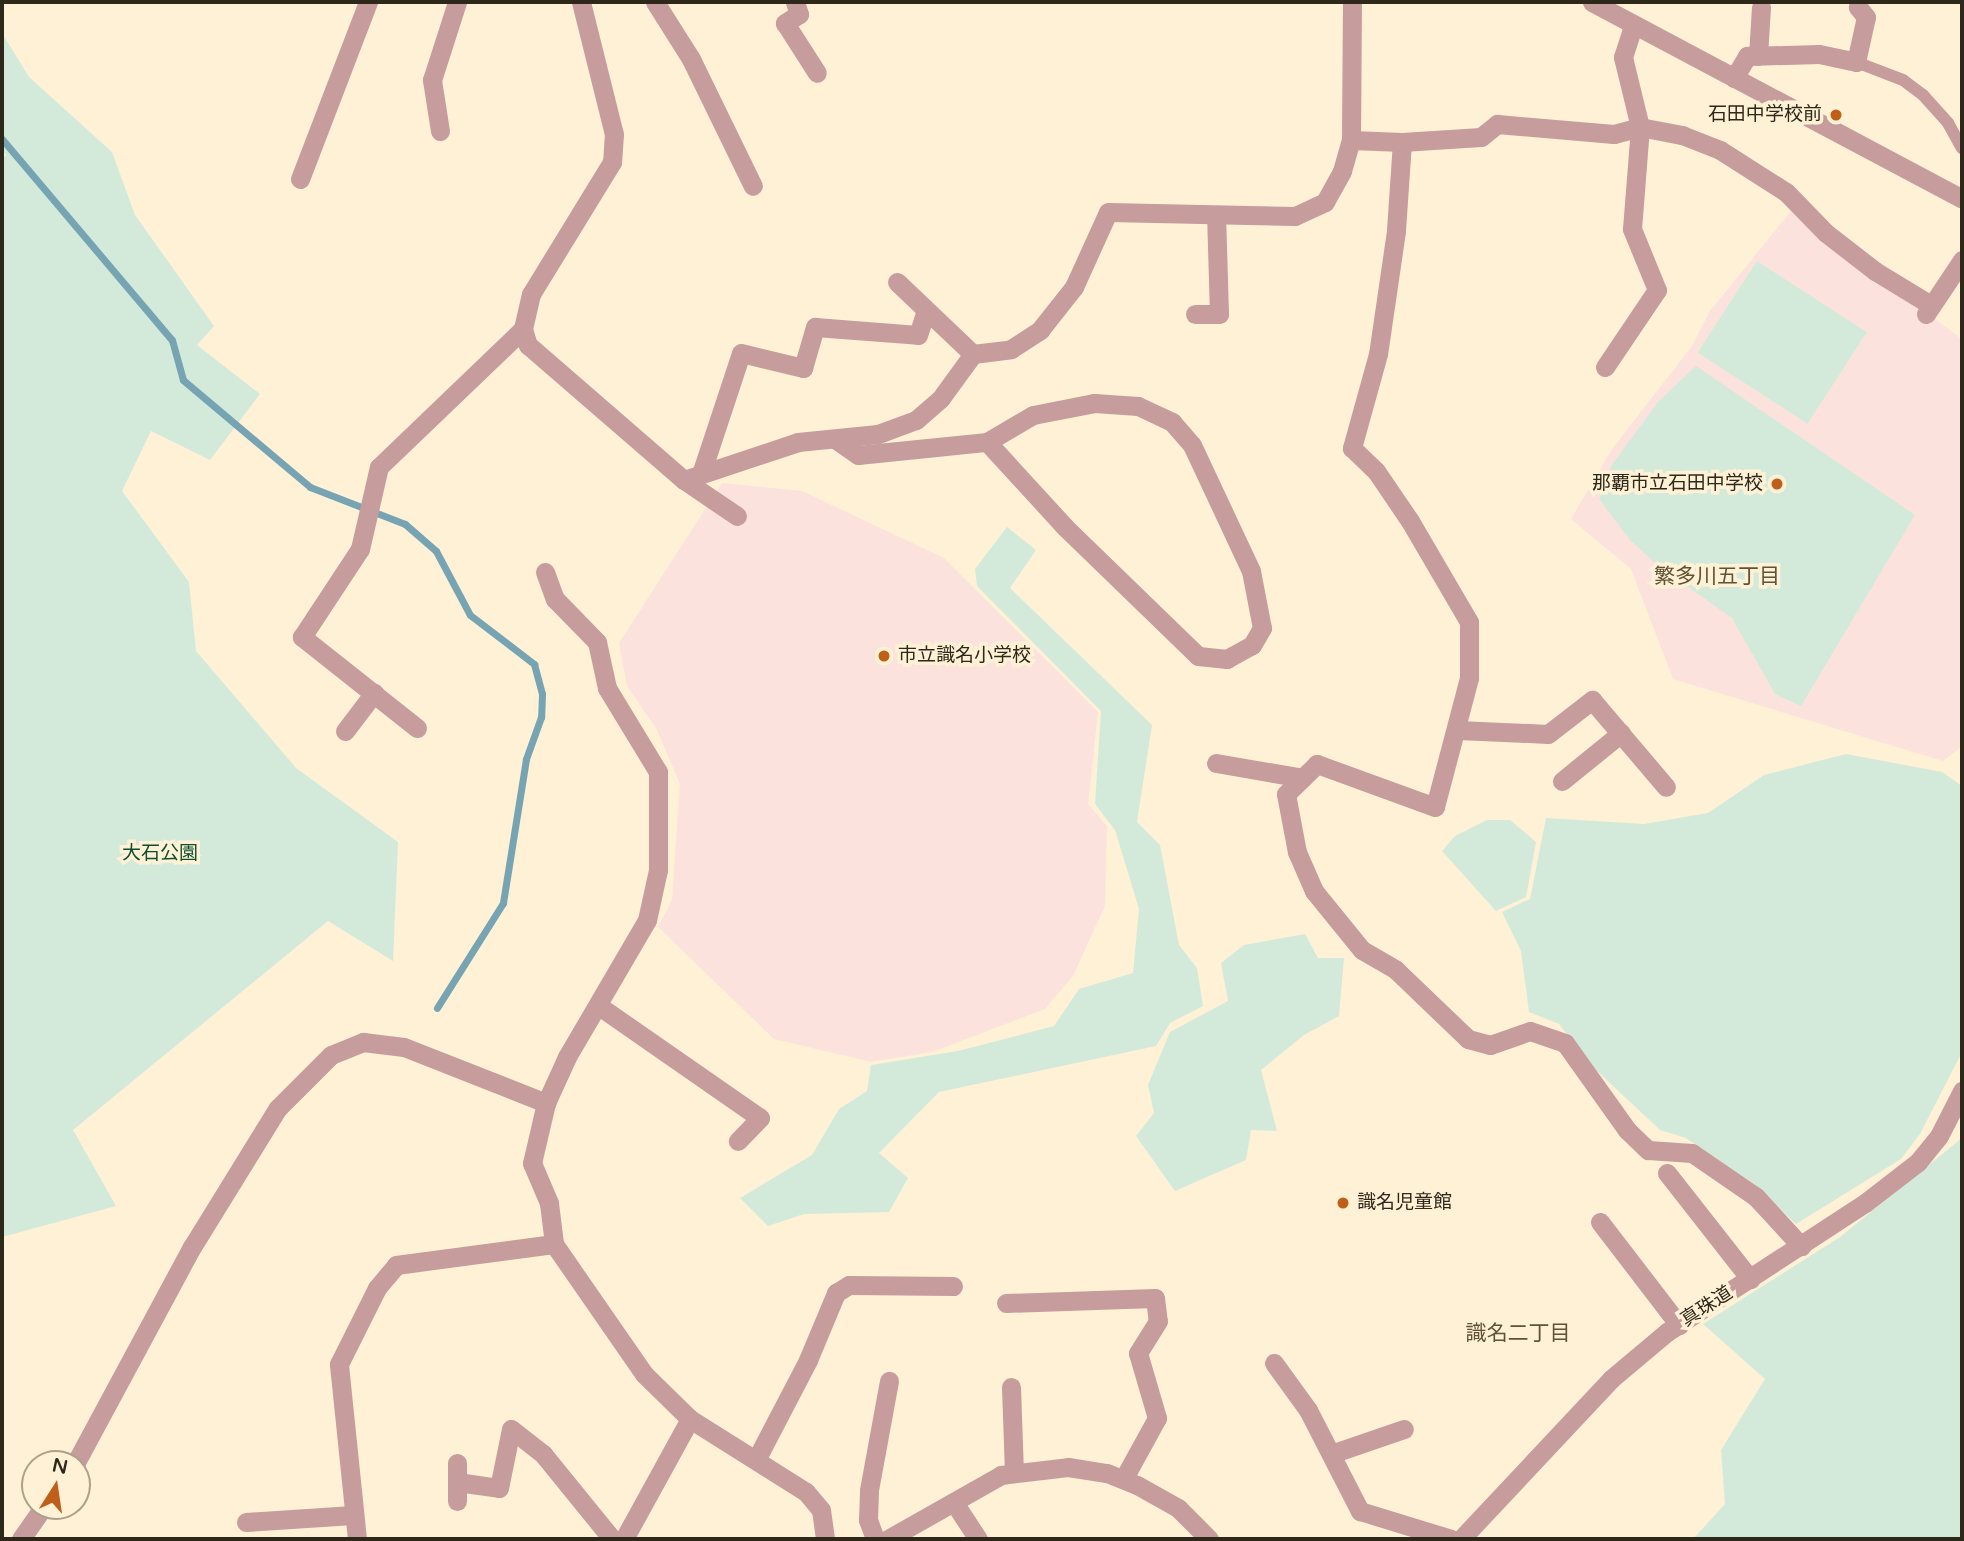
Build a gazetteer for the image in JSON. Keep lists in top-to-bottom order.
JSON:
{
  "streets": {
    "street": ["真珠道"]
  },
  "districts": ["繁多川五丁目", "識名二丁目"],
  "parks": ["大石公園"],
  "places": [
    "石田中学校前",
    "那覇市立石田中学校",
    "市立識名小学校",
    "識名児童館"
  ],
  "north": "top"
}
